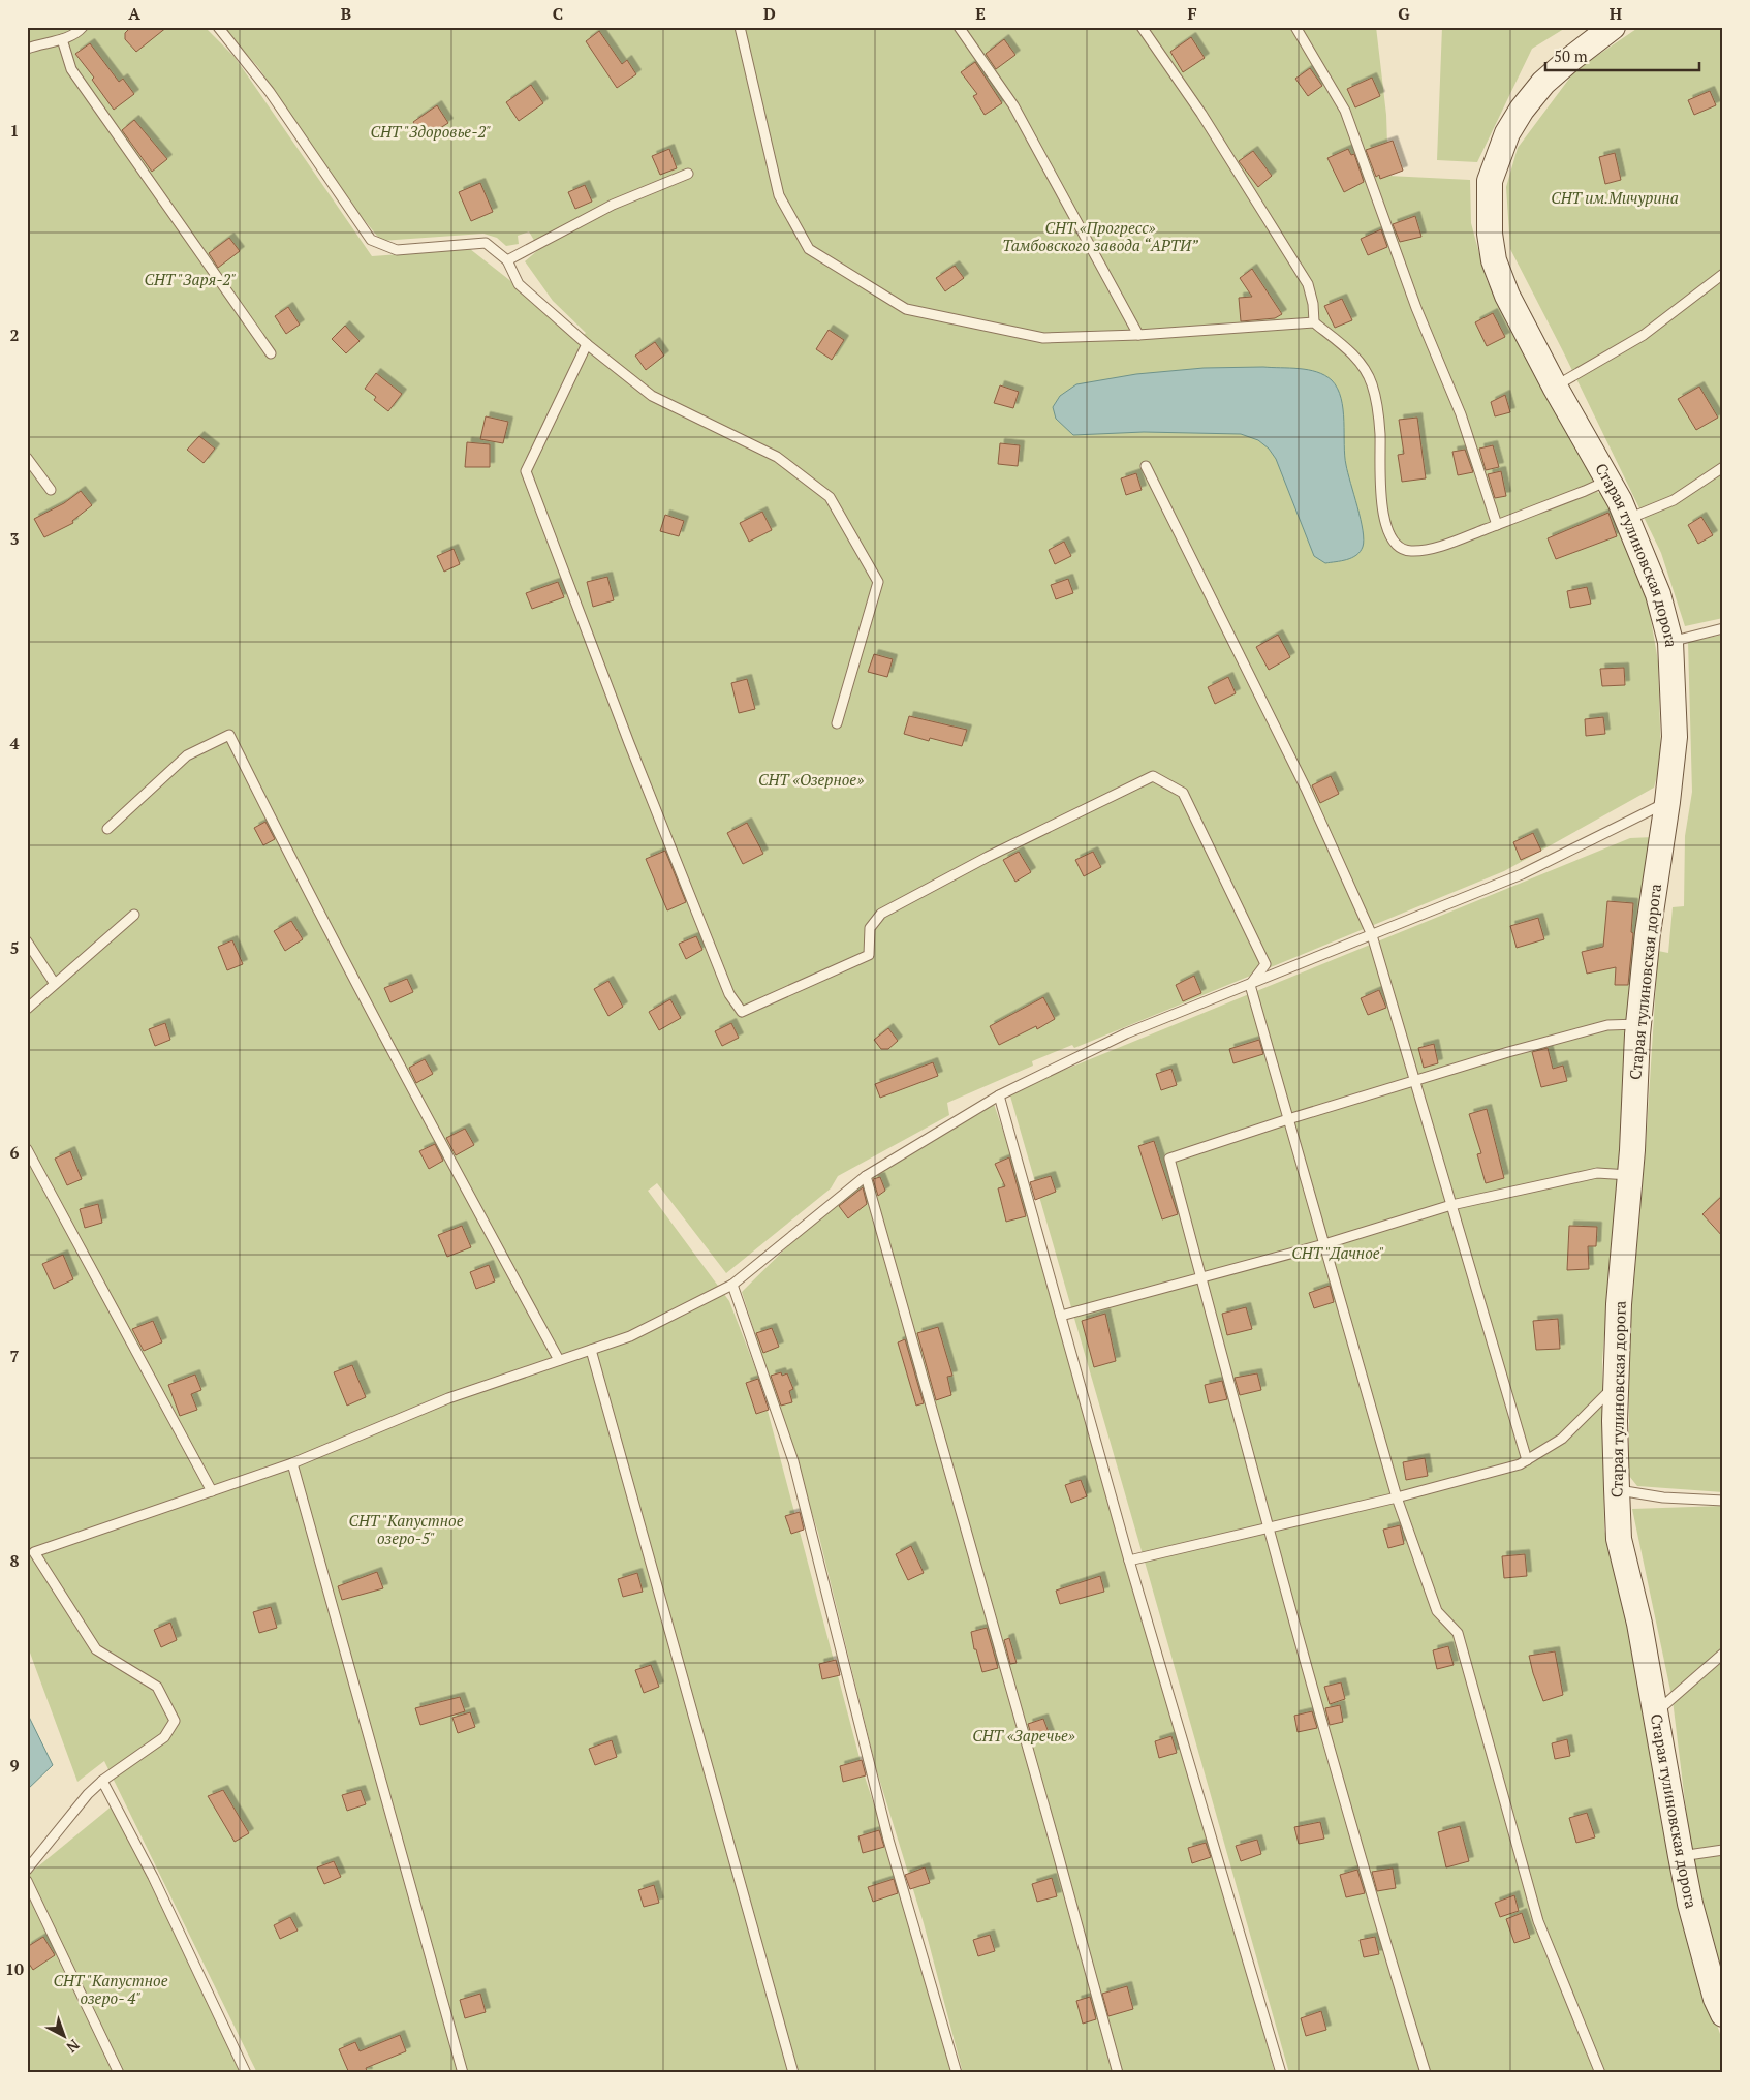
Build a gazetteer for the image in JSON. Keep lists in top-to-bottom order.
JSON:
{
  "streets": {
    "street": ["Старая тулиновская дорога"]
  },
  "parks": [
    "СНТ \"Здоровье-2\"",
    "СНТ им.Мичурина",
    "СНТ «Прогресс» Тамбовского завода “АРТИ”",
    "СНТ \"Заря-2\"",
    "СНТ «Озерное»",
    "СНТ \"Дачное\"",
    "СНТ \"Капустное озеро-5\"",
    "СНТ «Заречье»",
    "СНТ \"Капустное озеро- 4\""
  ],
  "scale_bar": "50 m",
  "north": "bottom right",
  "grid": {
    "columns": [
      "A",
      "B",
      "C",
      "D",
      "E",
      "F",
      "G",
      "H"
    ],
    "rows": [
      "1",
      "2",
      "3",
      "4",
      "5",
      "6",
      "7",
      "8",
      "9",
      "10"
    ]
  }
}
